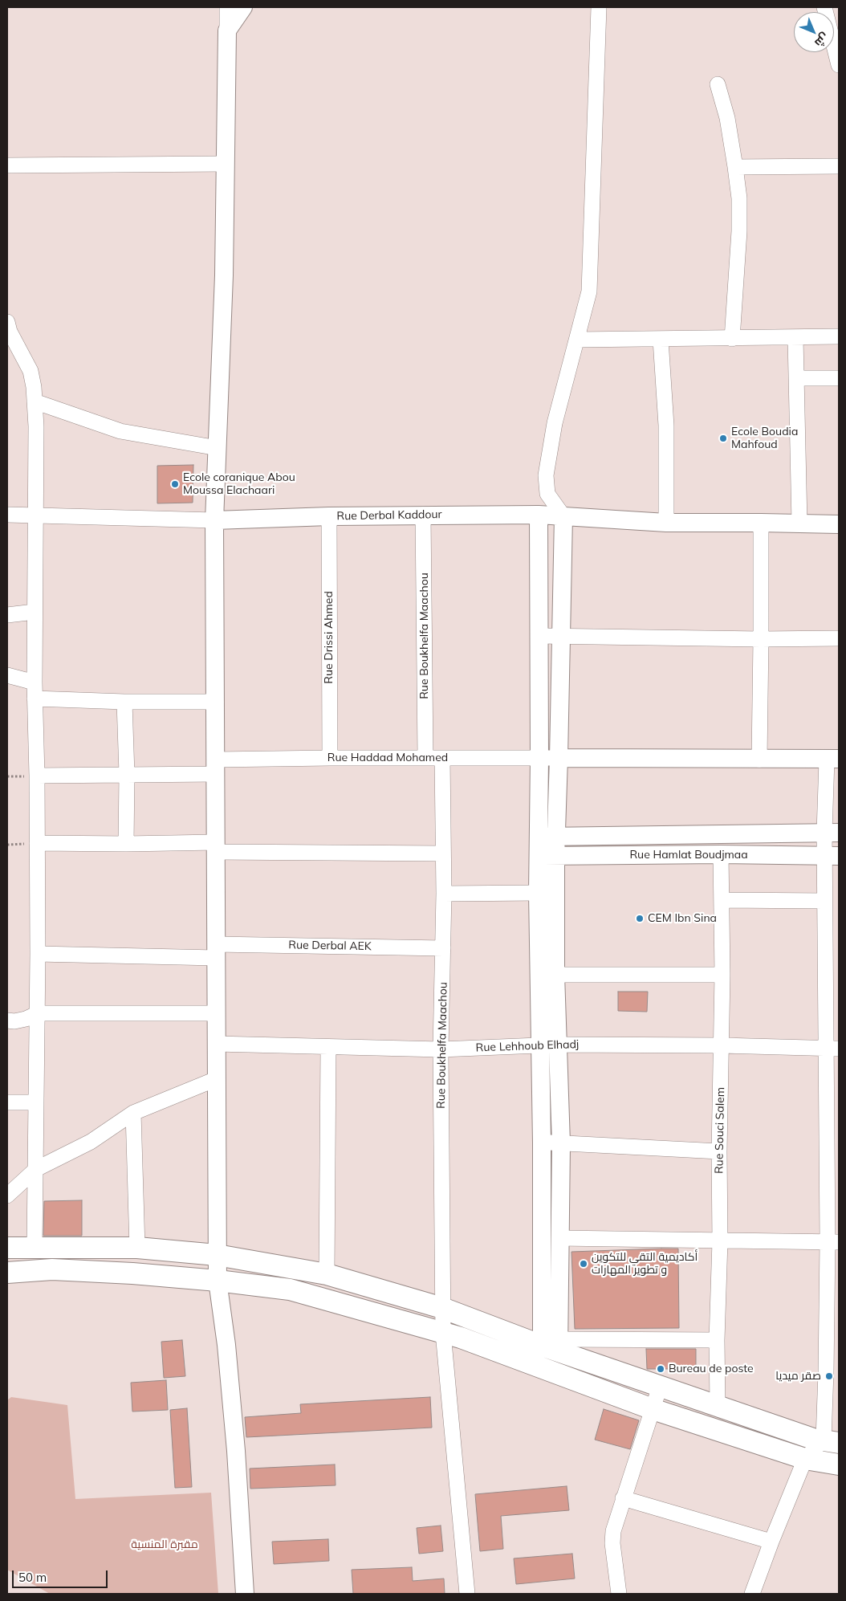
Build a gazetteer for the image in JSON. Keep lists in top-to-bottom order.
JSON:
{
  "streets": {
    "street": [
      "Rue Derbal Kaddour",
      "Rue Boukhelfa Maachou",
      "Rue Drissi Ahmed",
      "Rue Haddad Mohamed",
      "Rue Hamlat Boudjmaa",
      "Rue Derbal AEK",
      "Rue Lehhoub Elhadj",
      "Rue Souci Salem"
    ]
  },
  "crossings": [
    ["Rue Derbal Kaddour", "Rue Boukhelfa Maachou"],
    ["Rue Derbal Kaddour", "Rue Drissi Ahmed"],
    ["Rue Boukhelfa Maachou", "Rue Haddad Mohamed"],
    ["Rue Boukhelfa Maachou", "Rue Derbal AEK"],
    ["Rue Boukhelfa Maachou", "Rue Lehhoub Elhadj"],
    ["Rue Drissi Ahmed", "Rue Haddad Mohamed"],
    ["Rue Hamlat Boudjmaa", "Rue Souci Salem"],
    ["Rue Lehhoub Elhadj", "Rue Souci Salem"]
  ],
  "parks": ["مقبرة المنسية"],
  "places": [
    "Ecole Boudia Mahfoud",
    "Ecole coranique Abou Moussa Elachaari",
    "CEM Ibn Sina",
    "أكاديمية التقي للتكوين و تطوير المهارات",
    "Bureau de poste",
    "صقر ميديا"
  ],
  "scale_bar": "50 m",
  "north": "bottom right"
}
